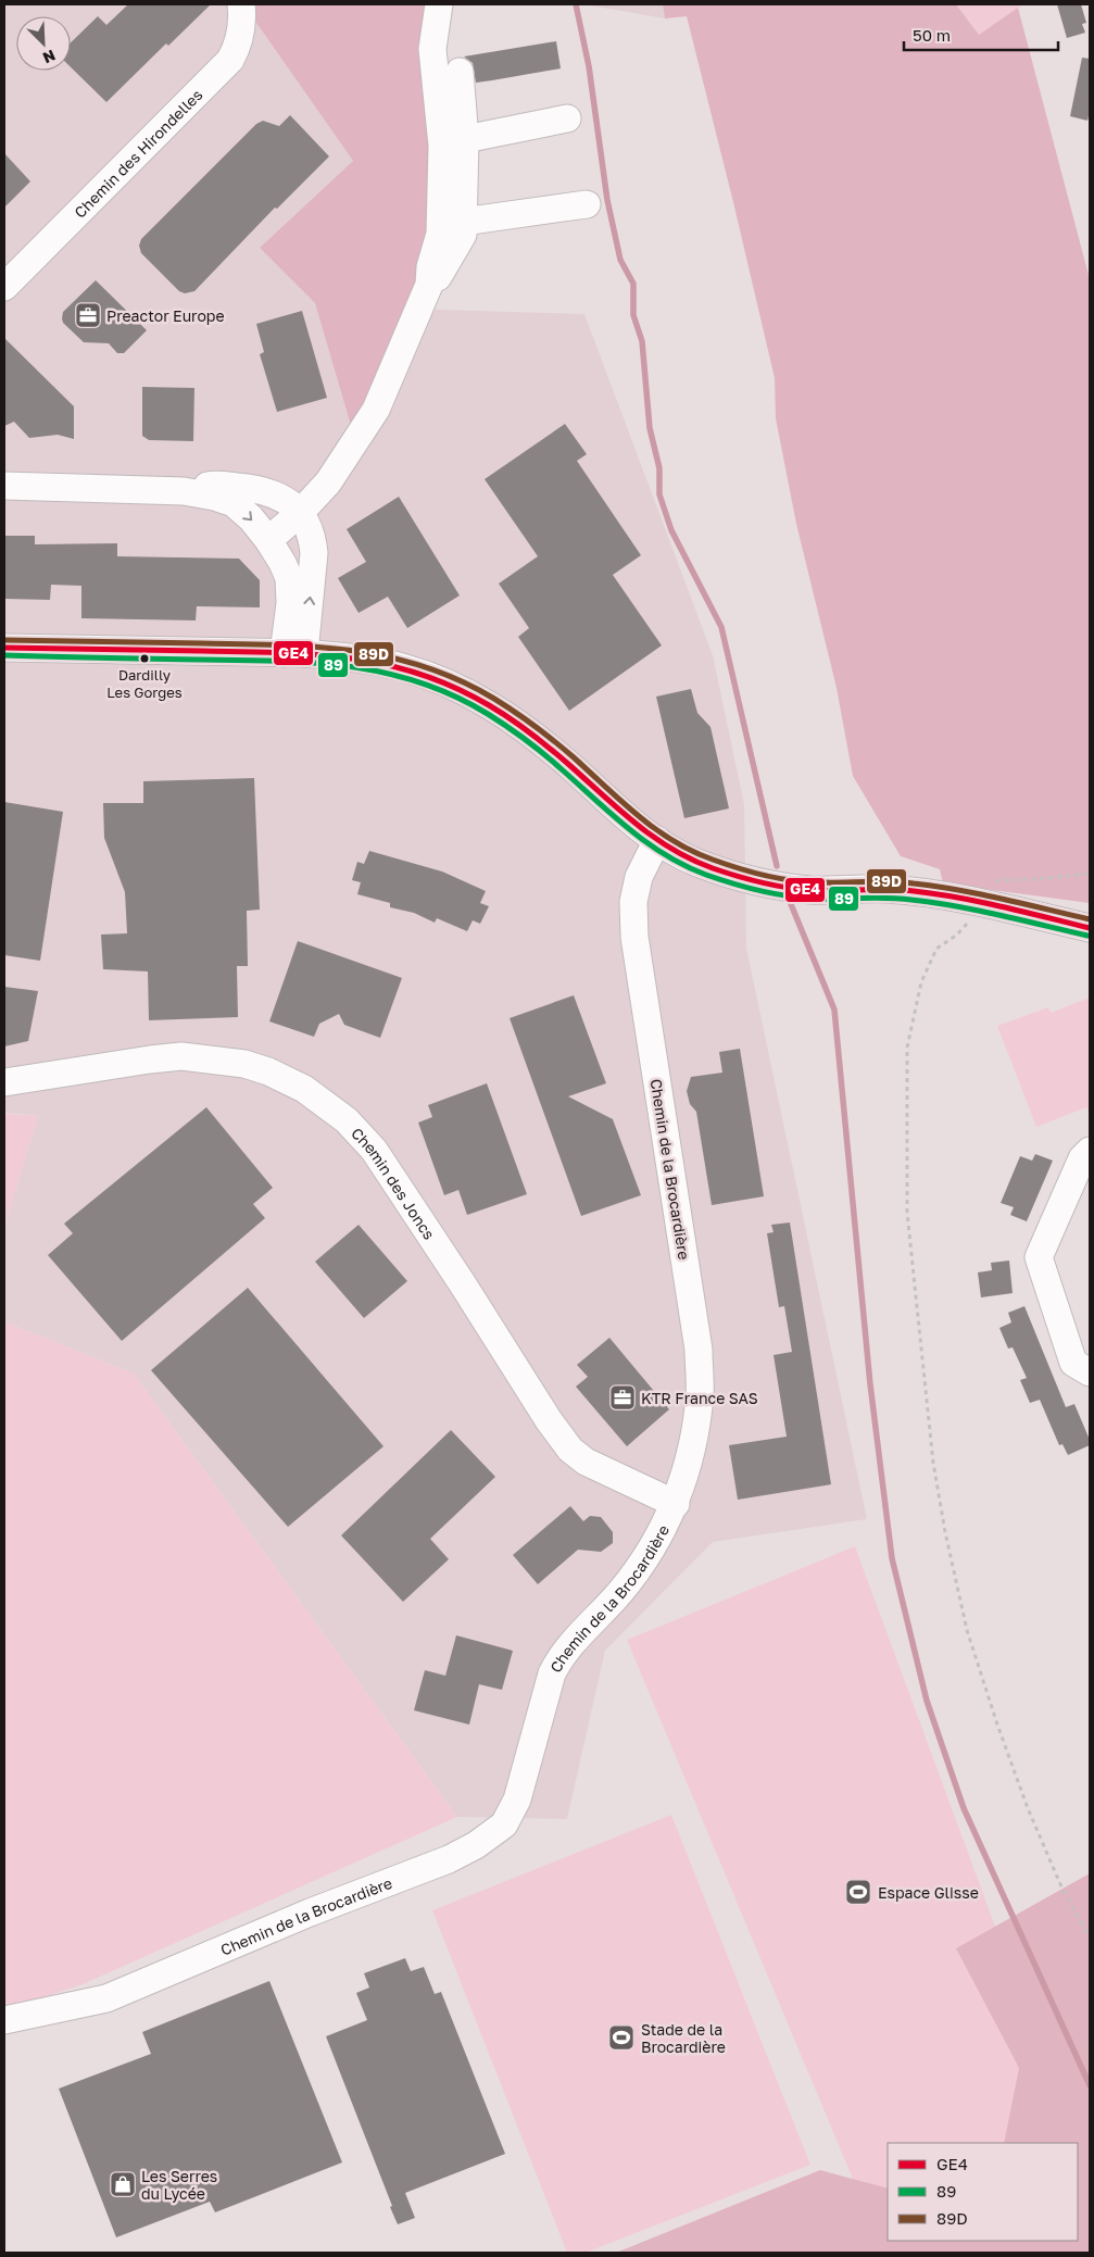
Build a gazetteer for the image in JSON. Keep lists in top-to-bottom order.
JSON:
{
  "streets": {
    "street": ["Chemin des Hirondelles", "Chemin de la Brocardière", "Chemin des Joncs"]
  },
  "crossings": [
    ["Chemin de la Brocardière", "Chemin des Joncs"]
  ],
  "places": {
    "office": ["Preactor Europe", "KTR France SAS"],
    "other": ["Dardilly Les Gorges"],
    "sports": ["Espace Glisse", "Stade de la Brocardière"],
    "shop": ["Les Serres du Lycée"]
  },
  "lines": ["transit line 89D", "transit line GE4", "transit line 89"],
  "legend": ["GE4", "89", "89D"],
  "scale_bar": "50 m",
  "north": "bottom right"
}
